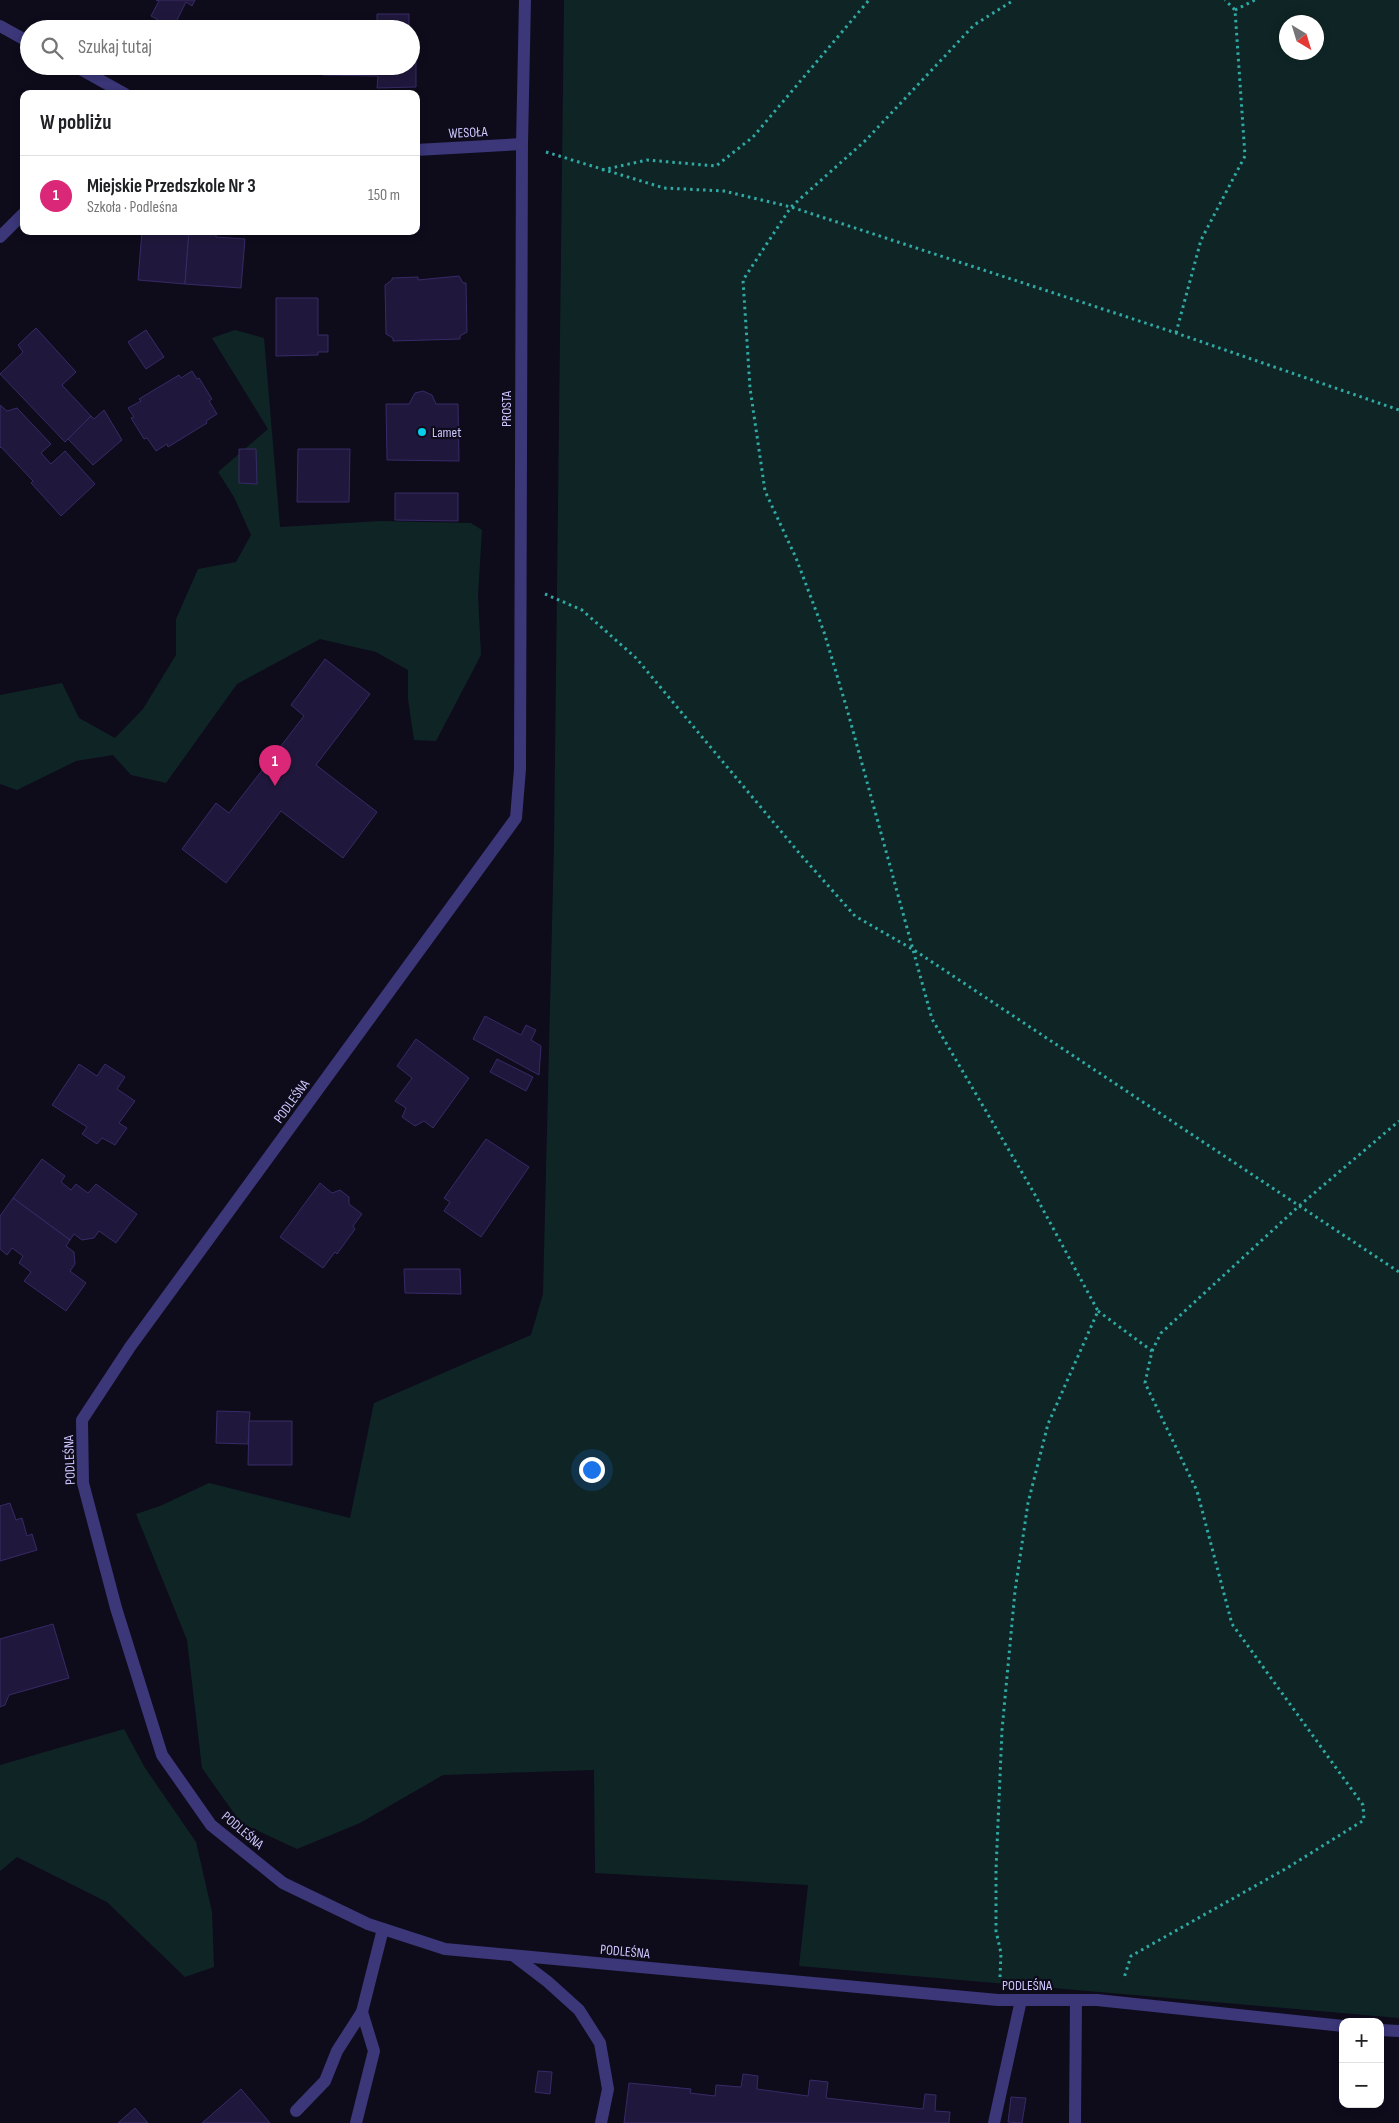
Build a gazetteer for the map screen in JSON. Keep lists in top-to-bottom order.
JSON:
{
  "streets": {
    "street": ["WESOŁA", "PROSTA", "PODLEŚNA"]
  },
  "crossings": [
    ["WESOŁA", "PROSTA"],
    ["PROSTA", "PODLEŚNA"]
  ],
  "places": ["Lamet"],
  "north": "bottom right",
  "page": {
    "search": "Szukaj tutaj",
    "heading": "W pobliżu",
    "list": [
      {
        "mark": "1",
        "name": "Miejskie Przedszkole Nr 3",
        "note": "Szkoła · Podleśna",
        "value": "150 m"
      }
    ],
    "pins": "1",
    "map_buttons": ["+", "−"]
  }
}
